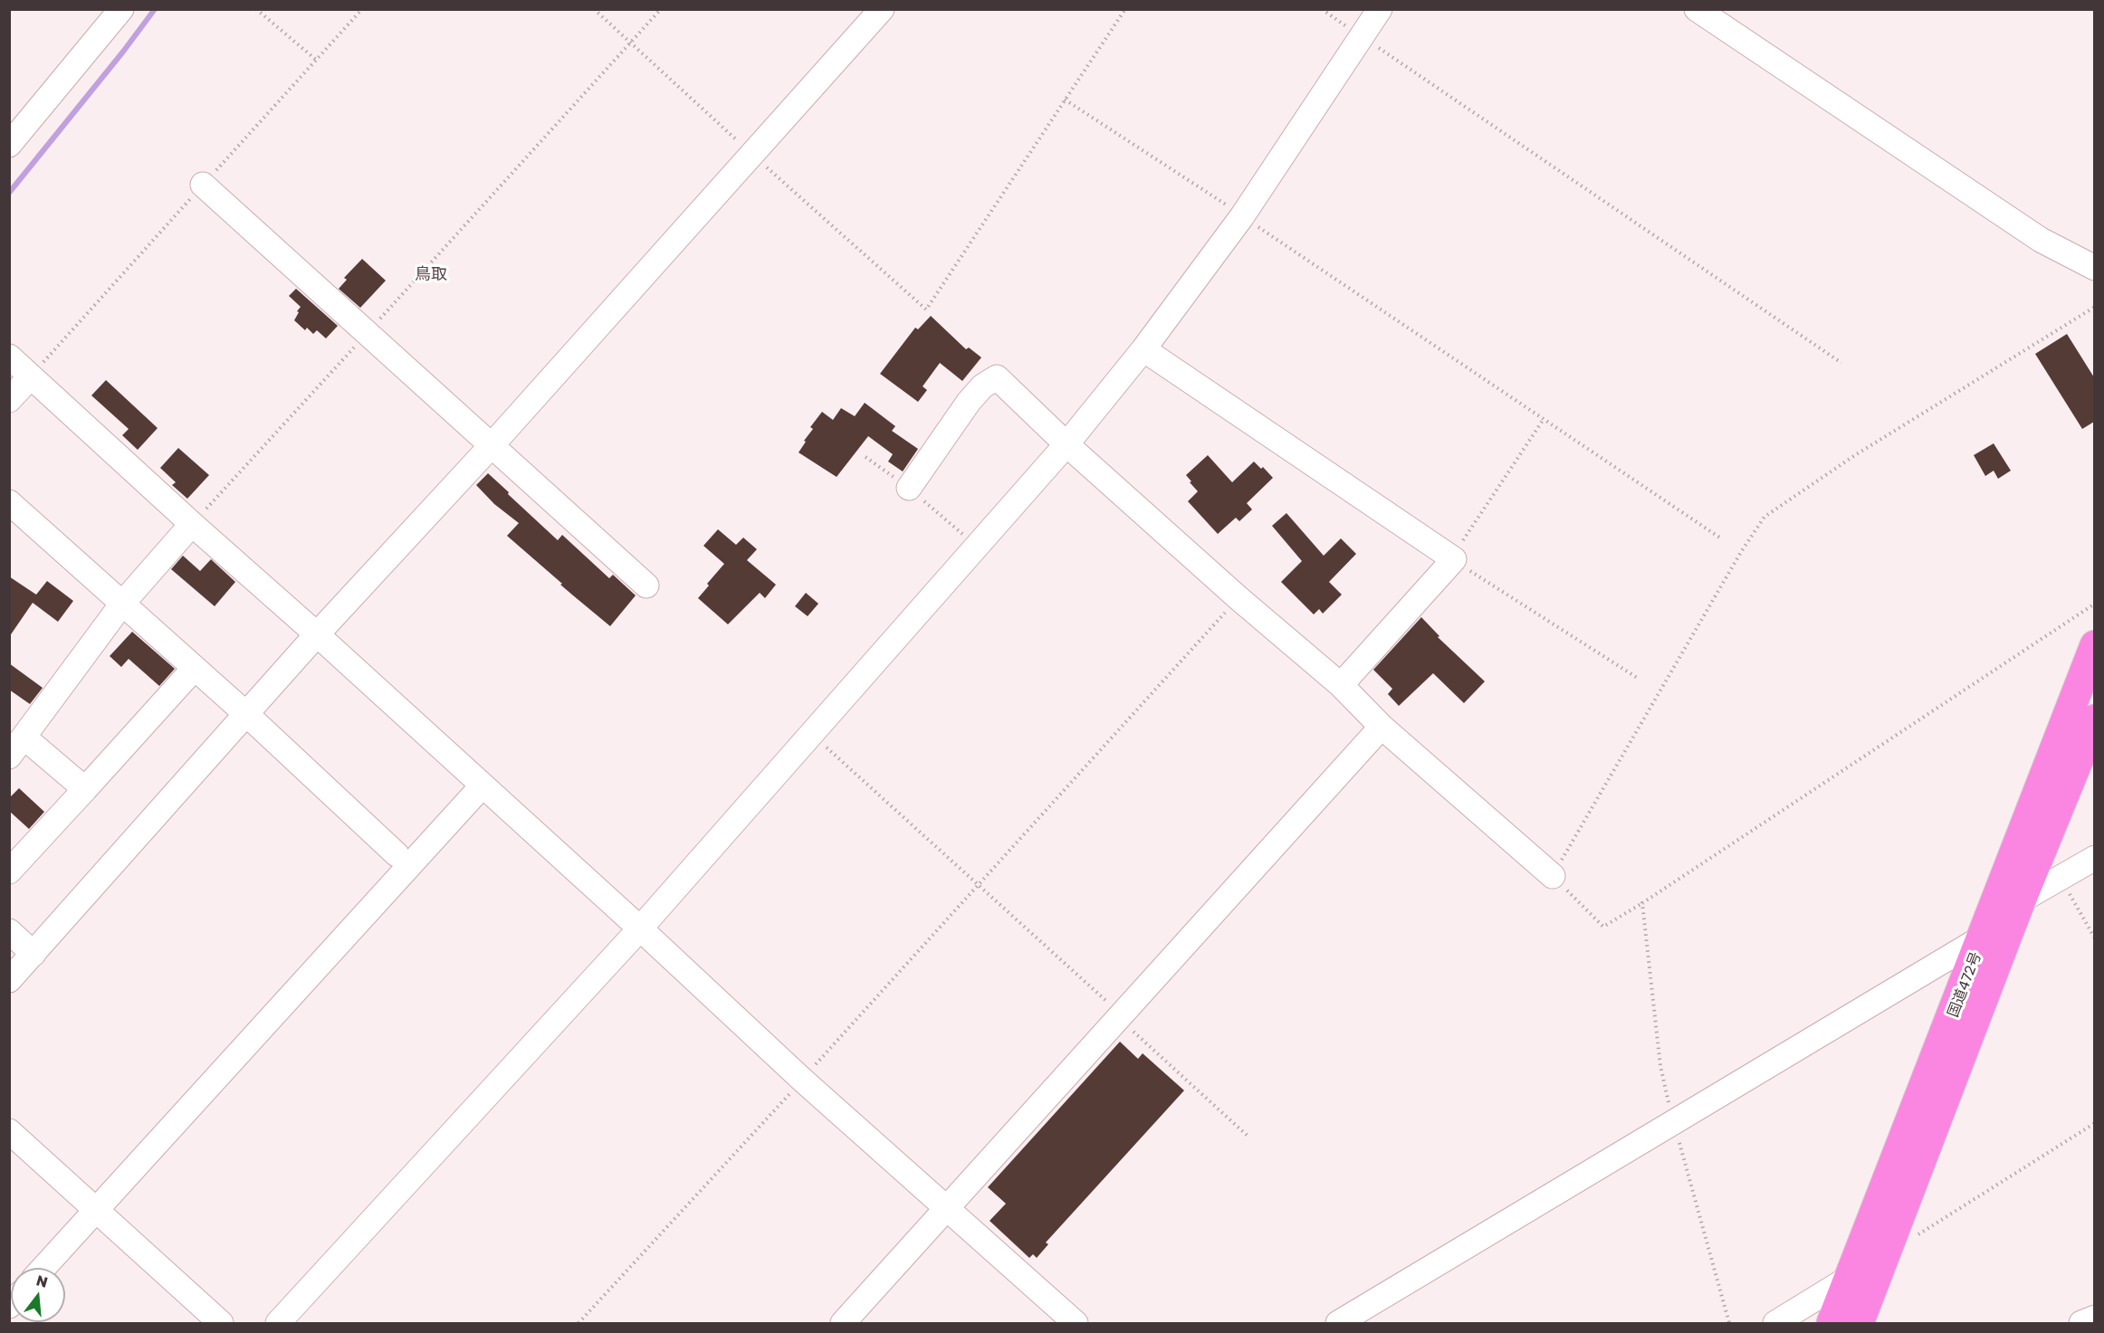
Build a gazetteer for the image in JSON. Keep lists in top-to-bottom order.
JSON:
{
  "streets": {
    "highway": ["国道472号"]
  },
  "districts": ["鳥取"],
  "north": "top"
}
